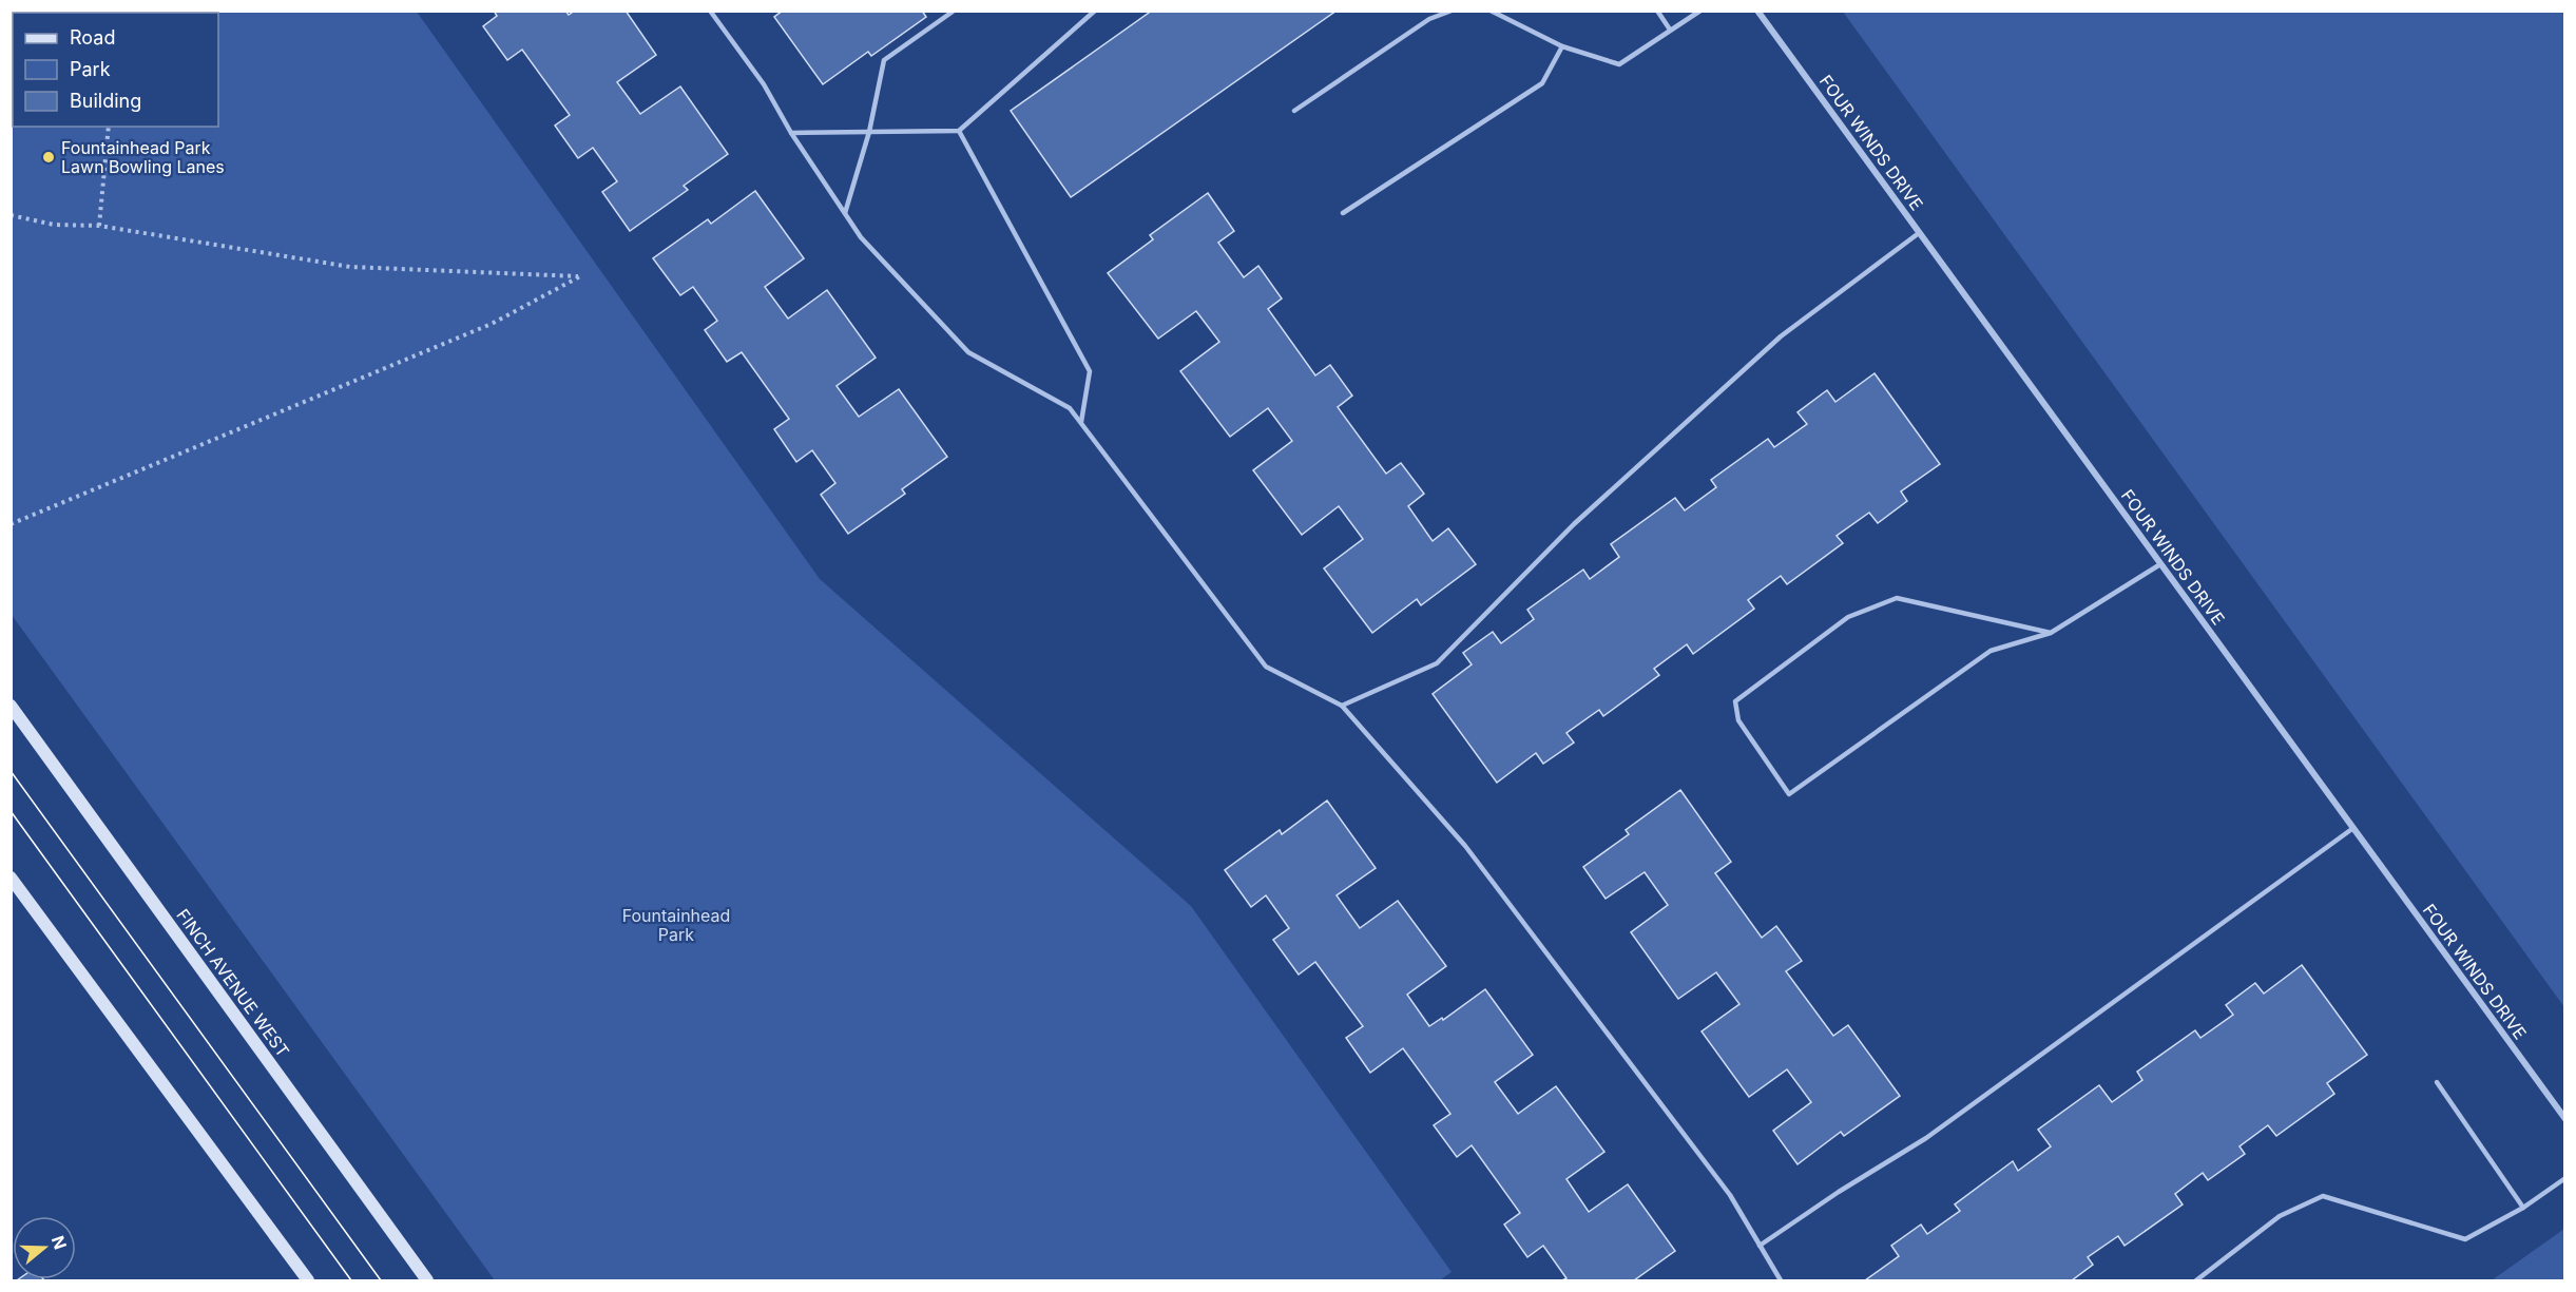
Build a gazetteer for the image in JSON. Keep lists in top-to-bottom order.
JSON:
{
  "streets": {
    "main road": ["FINCH AVENUE WEST"],
    "street": ["FOUR WINDS DRIVE"]
  },
  "parks": ["Fountainhead Park"],
  "places": ["Fountainhead Park Lawn Bowling Lanes"],
  "legend": ["Road", "Park", "Building"],
  "north": "right"
}
